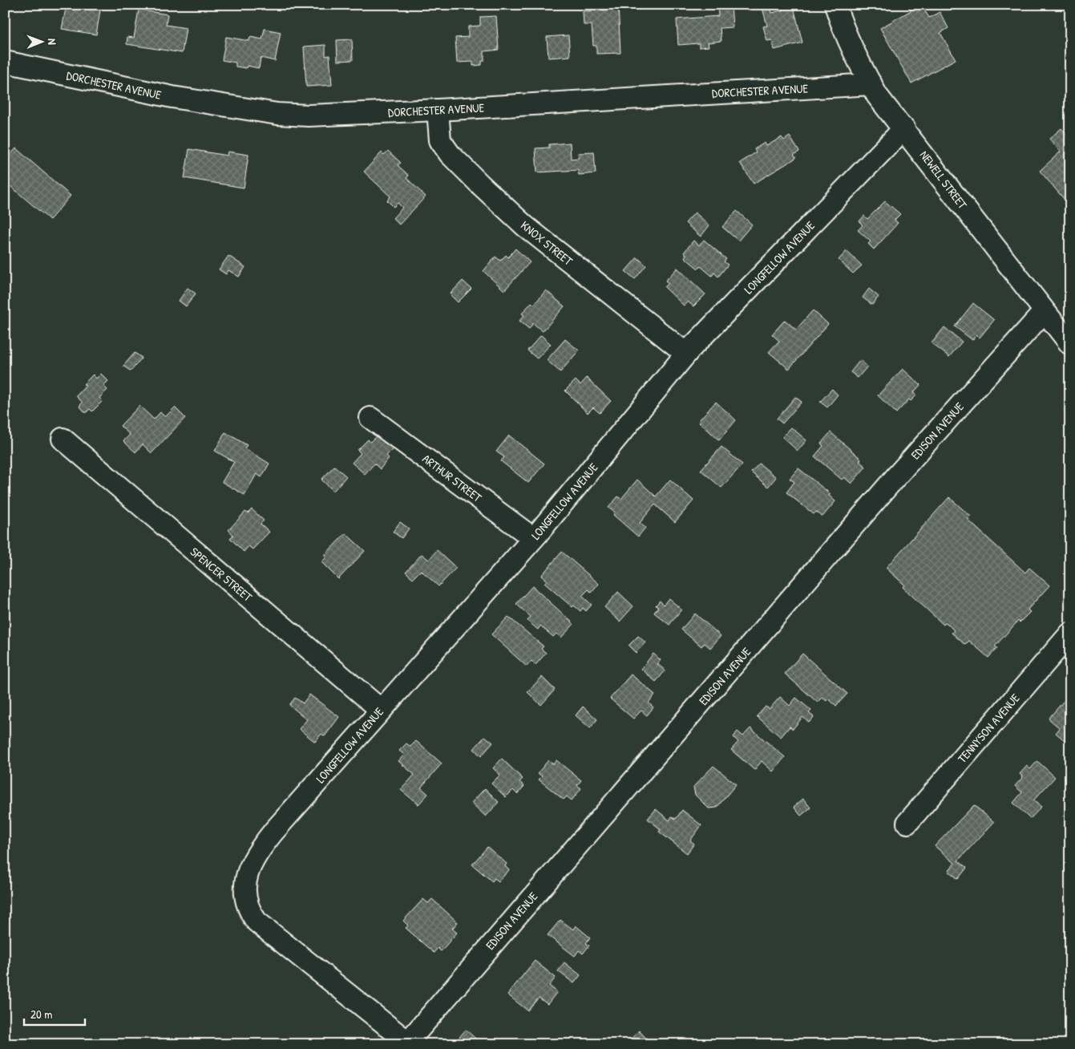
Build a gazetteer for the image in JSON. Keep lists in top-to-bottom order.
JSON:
{
  "streets": {
    "street": [
      "DORCHESTER AVENUE",
      "NEWELL STREET",
      "KNOX STREET",
      "LONGFELLOW AVENUE",
      "EDISON AVENUE",
      "ARTHUR STREET",
      "SPENCER STREET",
      "TENNYSON AVENUE"
    ]
  },
  "crossings": [
    ["DORCHESTER AVENUE", "NEWELL STREET"],
    ["DORCHESTER AVENUE", "KNOX STREET"],
    ["NEWELL STREET", "LONGFELLOW AVENUE"],
    ["NEWELL STREET", "EDISON AVENUE"],
    ["KNOX STREET", "LONGFELLOW AVENUE"],
    ["LONGFELLOW AVENUE", "EDISON AVENUE"],
    ["LONGFELLOW AVENUE", "ARTHUR STREET"],
    ["LONGFELLOW AVENUE", "SPENCER STREET"]
  ],
  "scale_bar": "20 m",
  "north": "right"
}
